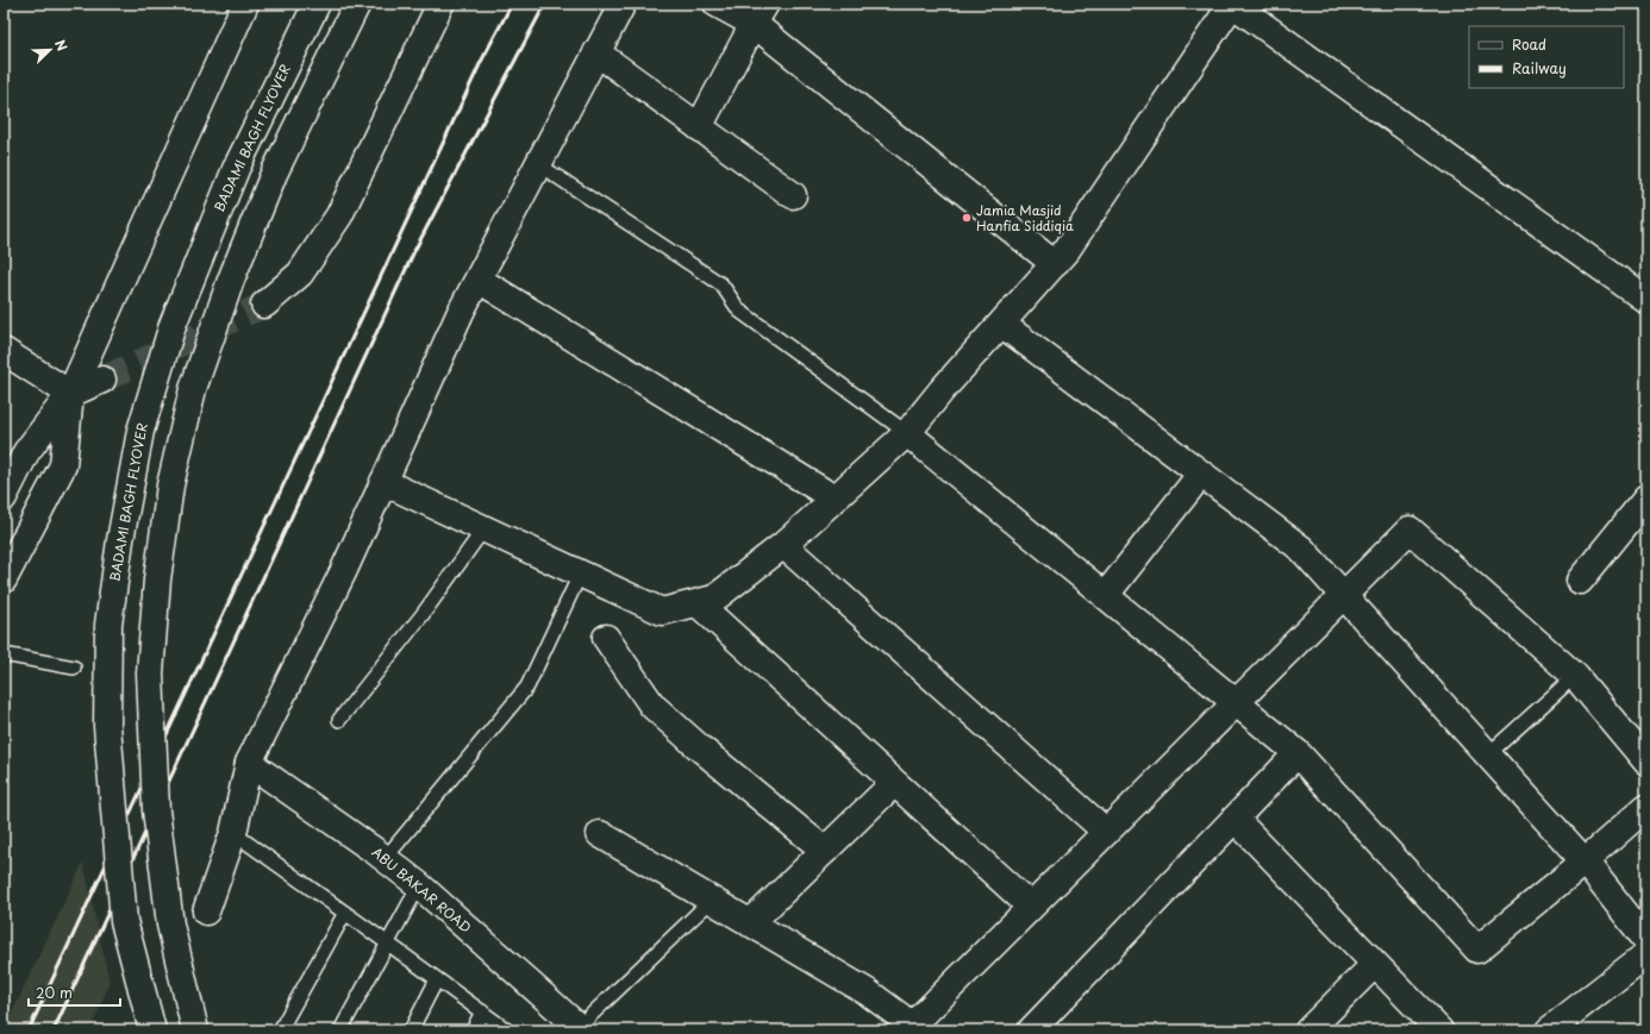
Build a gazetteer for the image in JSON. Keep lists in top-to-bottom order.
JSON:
{
  "streets": {
    "street": ["BADAMI BAGH FLYOVER", "ABU BAKAR ROAD"]
  },
  "places": ["Jamia Masjid Hanfia Siddiqia"],
  "legend": ["Road", "Railway"],
  "scale_bar": "20 m",
  "north": "top right"
}
